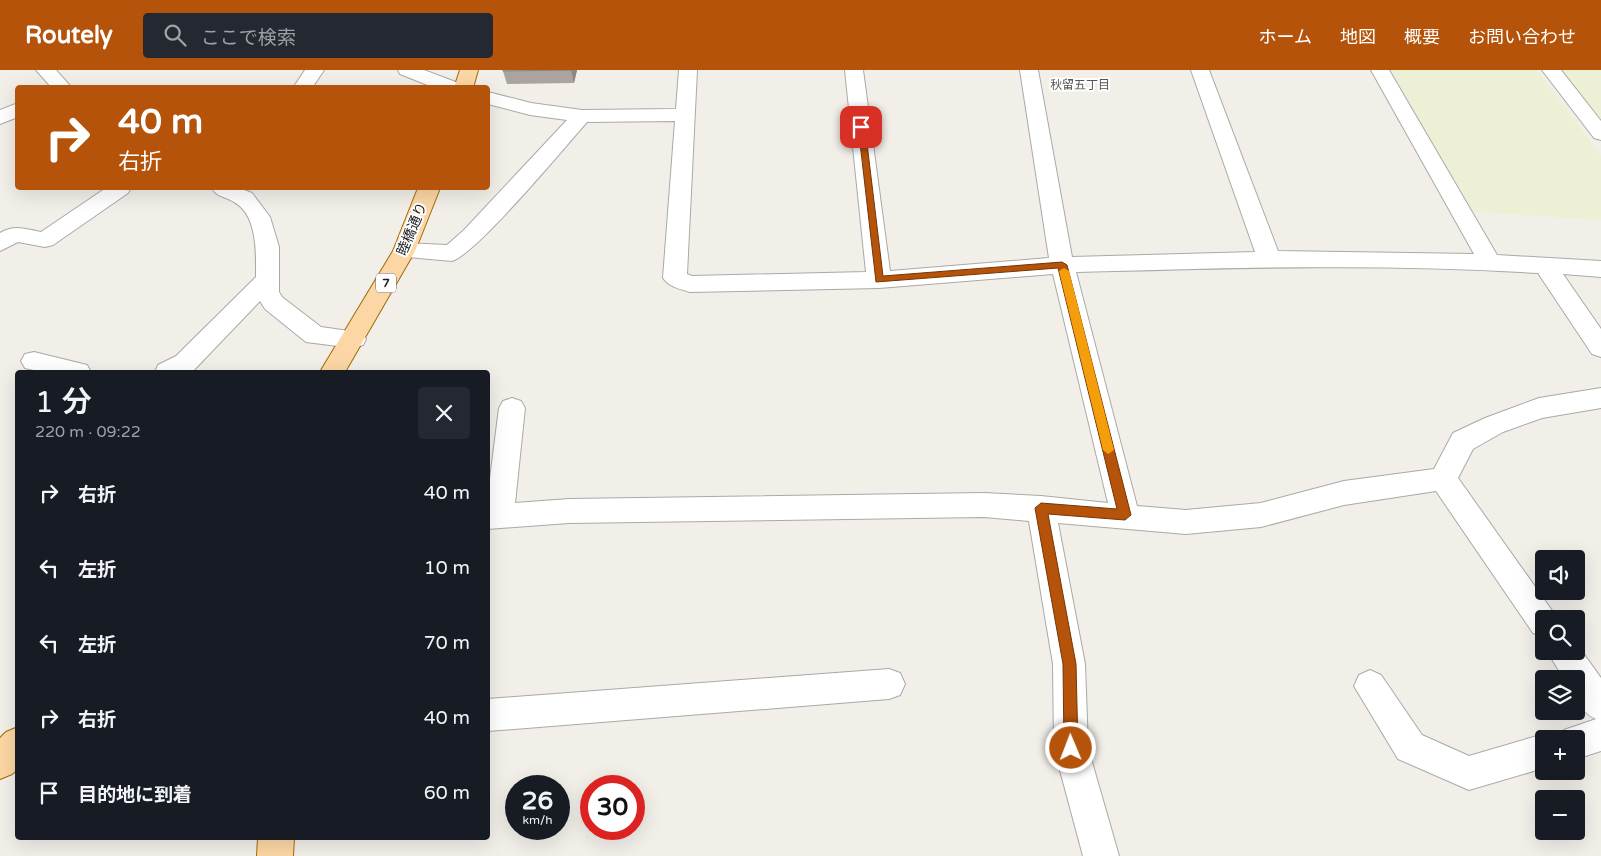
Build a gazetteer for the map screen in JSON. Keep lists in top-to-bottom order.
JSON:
{
  "streets": {
    "main road": ["睦橋通り", "7"]
  },
  "districts": ["秋留五丁目"],
  "page": {
    "header": "Routely",
    "search": "ここで検索",
    "nav": [
      "ホーム",
      "地図",
      "概要",
      "お問い合わせ"
    ],
    "turn": ["40 m", "右折"],
    "heading": ["1 分", "220 m · 09:22"],
    "list": [
      {
        "name": "右折",
        "value": "40 m"
      },
      {
        "name": "左折",
        "value": "10 m"
      },
      {
        "name": "左折",
        "value": "70 m"
      },
      {
        "name": "右折",
        "value": "40 m"
      },
      {
        "name": "目的地に到着",
        "value": "60 m"
      }
    ],
    "map_buttons": ["+", "−"],
    "speed": "26 km/h",
    "limit": "30"
  }
}
